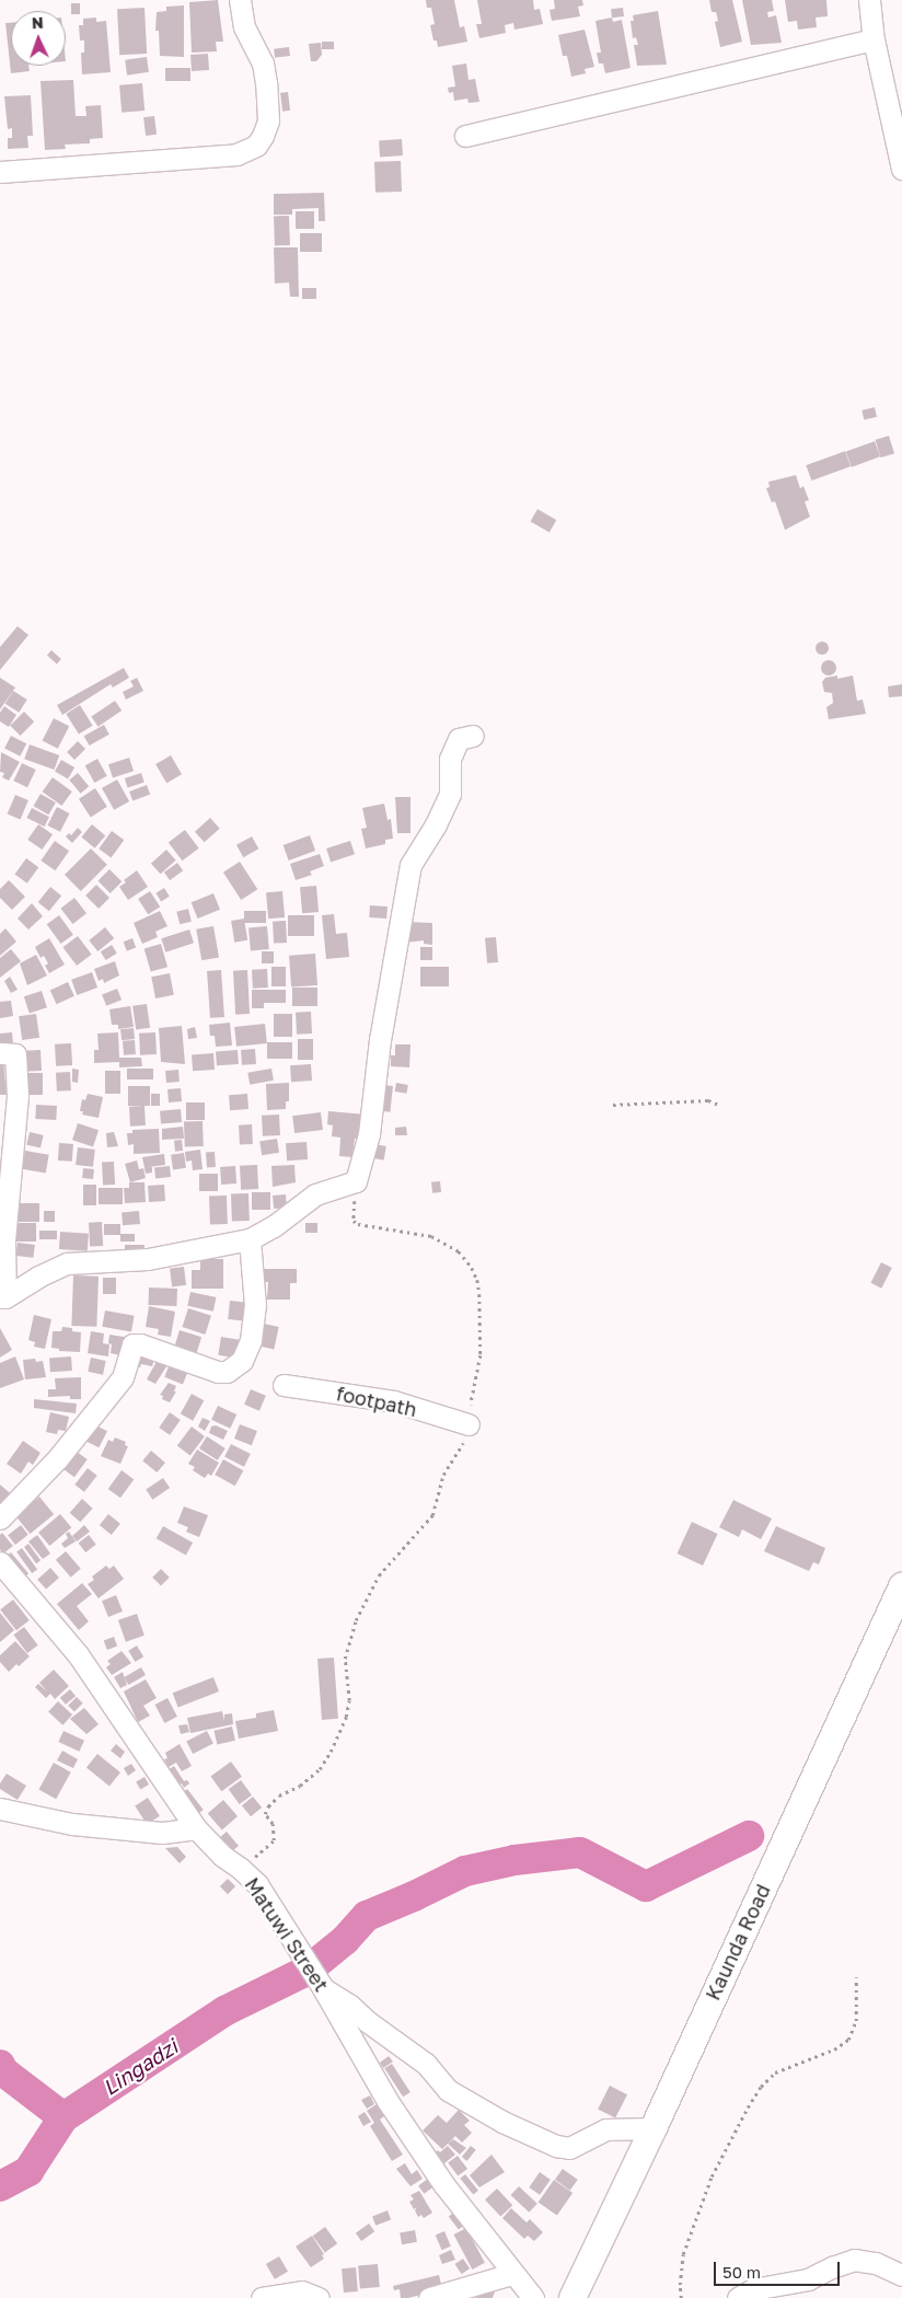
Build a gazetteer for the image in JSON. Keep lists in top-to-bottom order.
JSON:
{
  "streets": {
    "main road": ["Kaunda Road"],
    "street": ["footpath", "Matuwi Street"]
  },
  "water": ["Lingadzi"],
  "scale_bar": "50 m",
  "north": "top"
}
